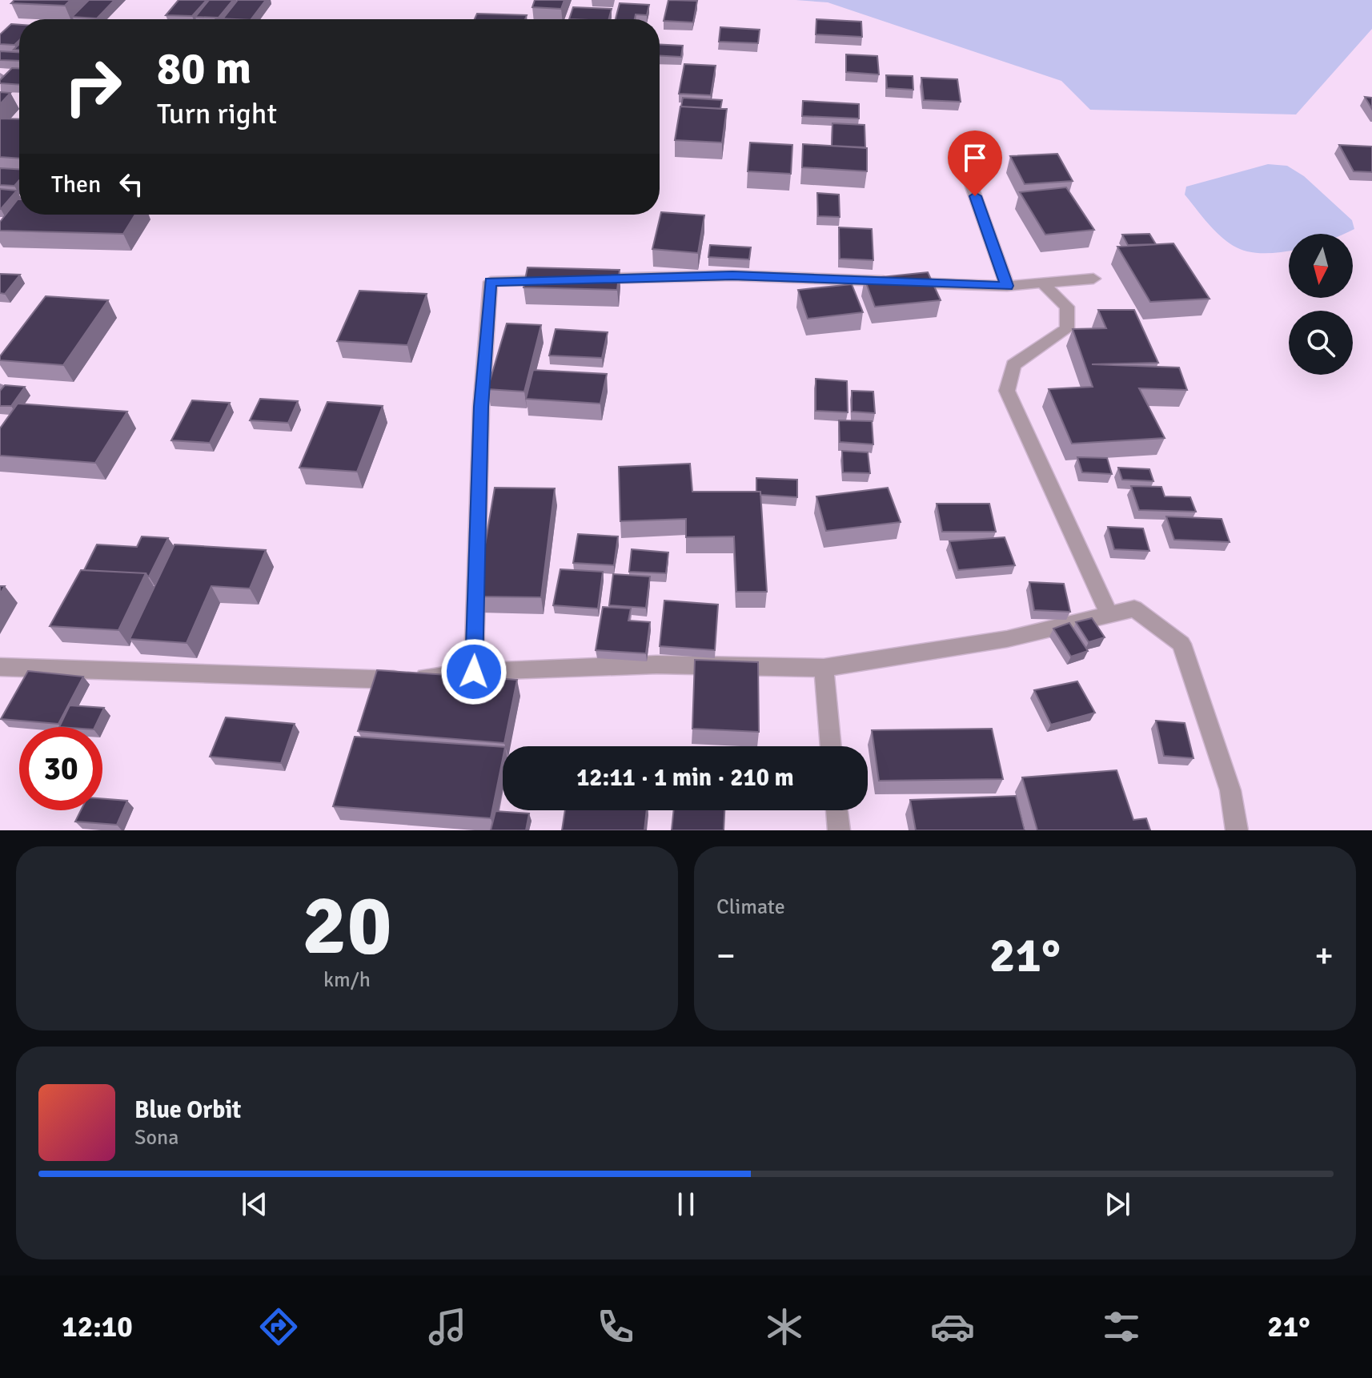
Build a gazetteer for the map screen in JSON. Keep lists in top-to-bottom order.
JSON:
{
  "north": "bottom",
  "page": {
    "turn": ["80 m", "Turn right"],
    "then": "Then",
    "limit": "30",
    "trip": "12:11 · 1 min · 210 m",
    "tile": [
      ["20", "km/h"],
      "Climate"
    ],
    "heat": ["−", "21°", "+"],
    "song": ["Blue Orbit", "Sona"],
    "tabs": ["12:10", "21°"]
  }
}
